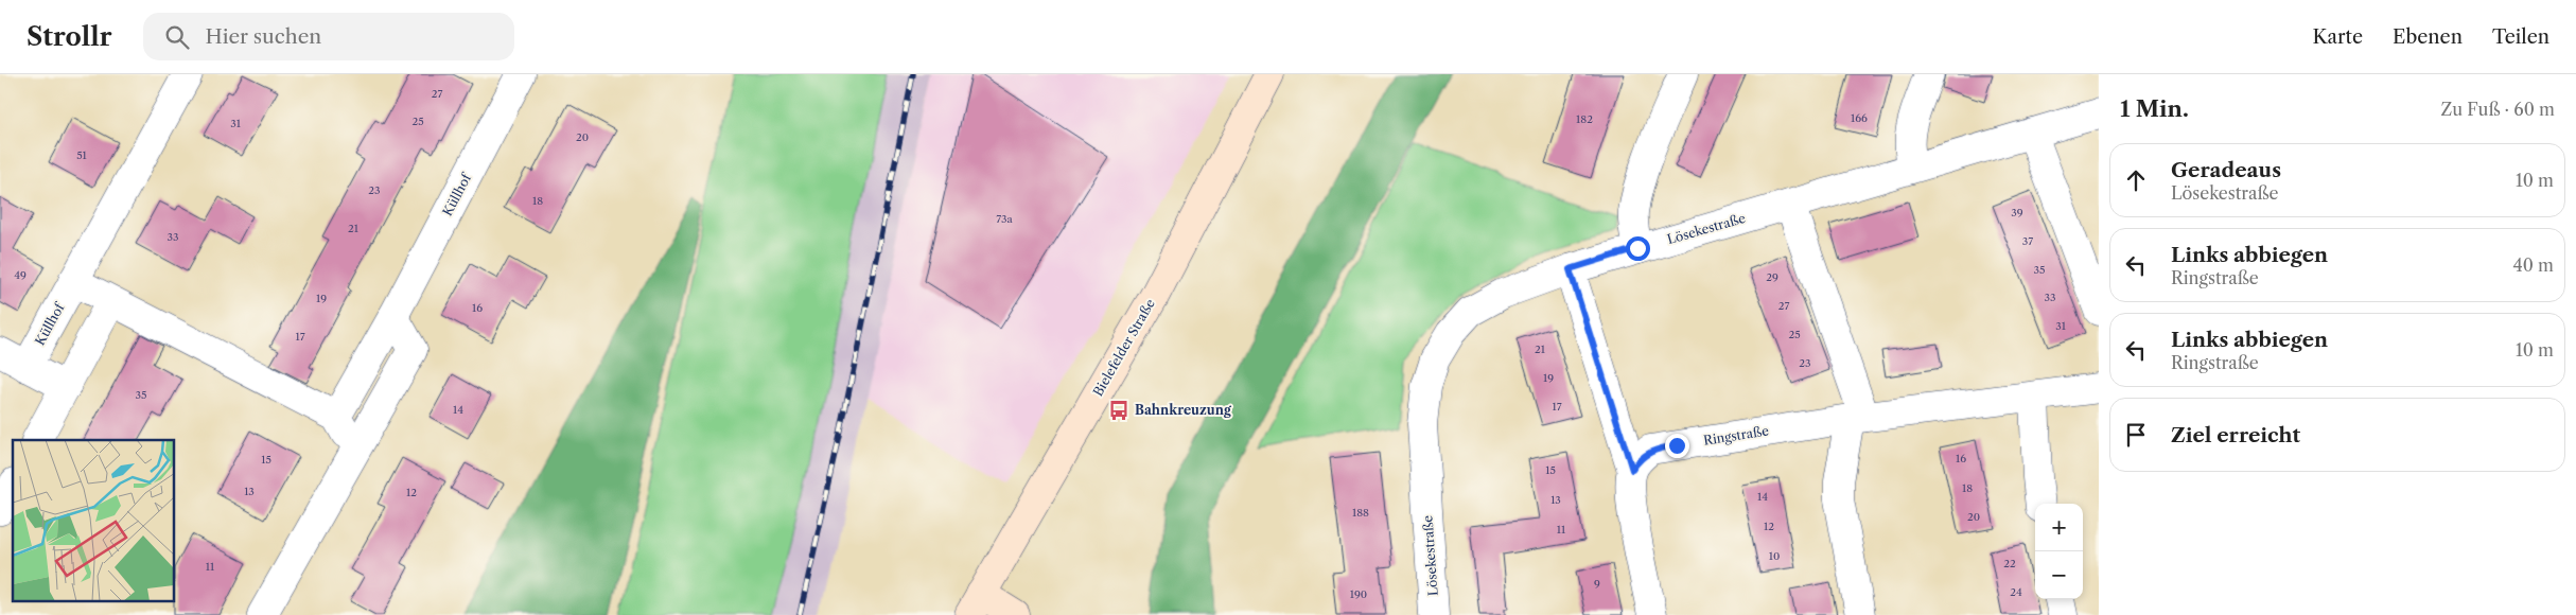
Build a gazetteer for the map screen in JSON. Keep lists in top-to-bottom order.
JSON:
{
  "streets": {
    "main road": ["Bielefelder Straße"],
    "street": ["Küllhof", "Lösekestraße", "Ringstraße"]
  },
  "places": {
    "bus stop": ["Bahnkreuzung"]
  },
  "house_numbers": [
    "27",
    "166",
    "182",
    "25",
    "31",
    "20",
    "51",
    "23",
    "18",
    "39",
    "73a",
    "21",
    "33",
    "37",
    "35",
    "49",
    "29",
    "33",
    "19",
    "27",
    "16",
    "31",
    "25",
    "17",
    "21",
    "23",
    "19",
    "35",
    "17",
    "14",
    "16",
    "15",
    "15",
    "18",
    "13",
    "12",
    "14",
    "13",
    "188",
    "20",
    "12",
    "11",
    "10",
    "22",
    "11",
    "9",
    "24",
    "190"
  ],
  "page": {
    "header": "Strollr",
    "search": "Hier suchen",
    "nav": ["Karte", "Ebenen", "Teilen"],
    "heading": ["1 Min.", "Zu Fuß · 60 m"],
    "list": [
      ["Geradeaus", "Lösekestraße", "10 m"],
      ["Links abbiegen", "Ringstraße", "40 m"],
      ["Links abbiegen", "Ringstraße", "10 m"],
      "Ziel erreicht"
    ],
    "map_buttons": ["+", "−"]
  }
}
